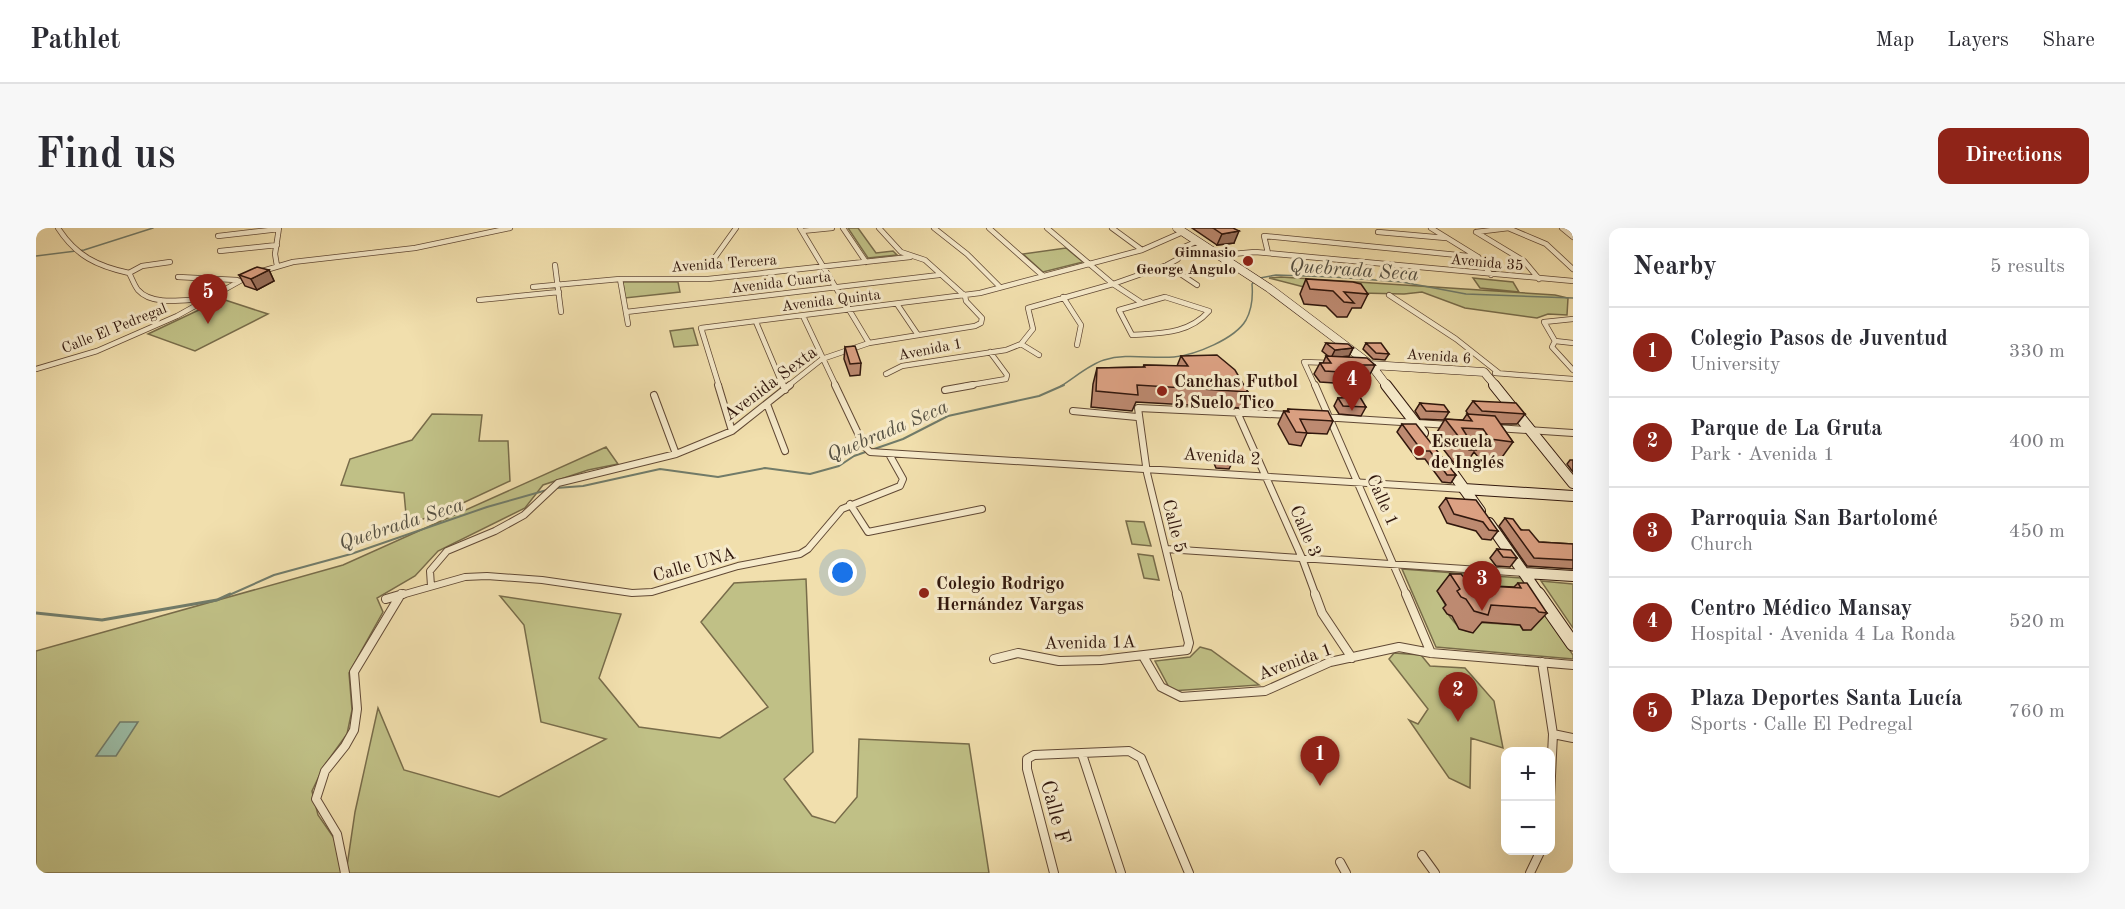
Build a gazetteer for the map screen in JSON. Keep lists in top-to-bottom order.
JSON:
{
  "streets": {
    "main road": ["Avenida 6", "Avenida 2"],
    "street": [
      "Avenida 35",
      "Avenida Tercera",
      "Avenida Cuarta",
      "Avenida Quinta",
      "Calle El Pedregal",
      "Avenida 1",
      "Avenida Sexta",
      "Calle 1",
      "Calle 5",
      "Calle 3",
      "Calle UNA",
      "Avenida 1A",
      "Calle F"
    ]
  },
  "crossings": [
    ["Avenida Quinta", "Avenida Sexta"],
    ["Avenida 1", "Calle 1"],
    ["Avenida 1", "Calle 3"],
    ["Avenida 1", "Avenida 1A"],
    ["Avenida Sexta", "Avenida 2"],
    ["Avenida Sexta", "Calle UNA"],
    ["Avenida 2", "Calle 1"],
    ["Avenida 2", "Calle 5"],
    ["Avenida 2", "Calle 3"],
    ["Avenida 2", "Calle UNA"],
    ["Calle 5", "Calle 3"],
    ["Calle 5", "Avenida 1A"]
  ],
  "water": ["Quebrada Seca"],
  "places": [
    "Gimnasio George Angulo",
    "Canchas Futbol 5 Suelo Tico",
    "Escuela de Inglés",
    "Colegio Rodrigo Hernández Vargas"
  ],
  "page": {
    "header": "Pathlet",
    "nav": ["Map", "Layers", "Share"],
    "buttons": "Directions",
    "title": "Find us",
    "heading": ["Nearby", "5 results"],
    "pins": [
      "5",
      "4",
      "3",
      "2",
      "1"
    ],
    "list": [
      {
        "mark": "1",
        "name": "Colegio Pasos de Juventud",
        "note": "University",
        "value": "330 m"
      },
      {
        "mark": "2",
        "name": "Parque de La Gruta",
        "note": "Park · Avenida 1",
        "value": "400 m"
      },
      {
        "mark": "3",
        "name": "Parroquia San Bartolomé",
        "note": "Church",
        "value": "450 m"
      },
      {
        "mark": "4",
        "name": "Centro Médico Mansay",
        "note": "Hospital · Avenida 4 La Ronda",
        "value": "520 m"
      },
      {
        "mark": "5",
        "name": "Plaza Deportes Santa Lucía",
        "note": "Sports · Calle El Pedregal",
        "value": "760 m"
      }
    ],
    "map_buttons": ["+", "−"]
  }
}
